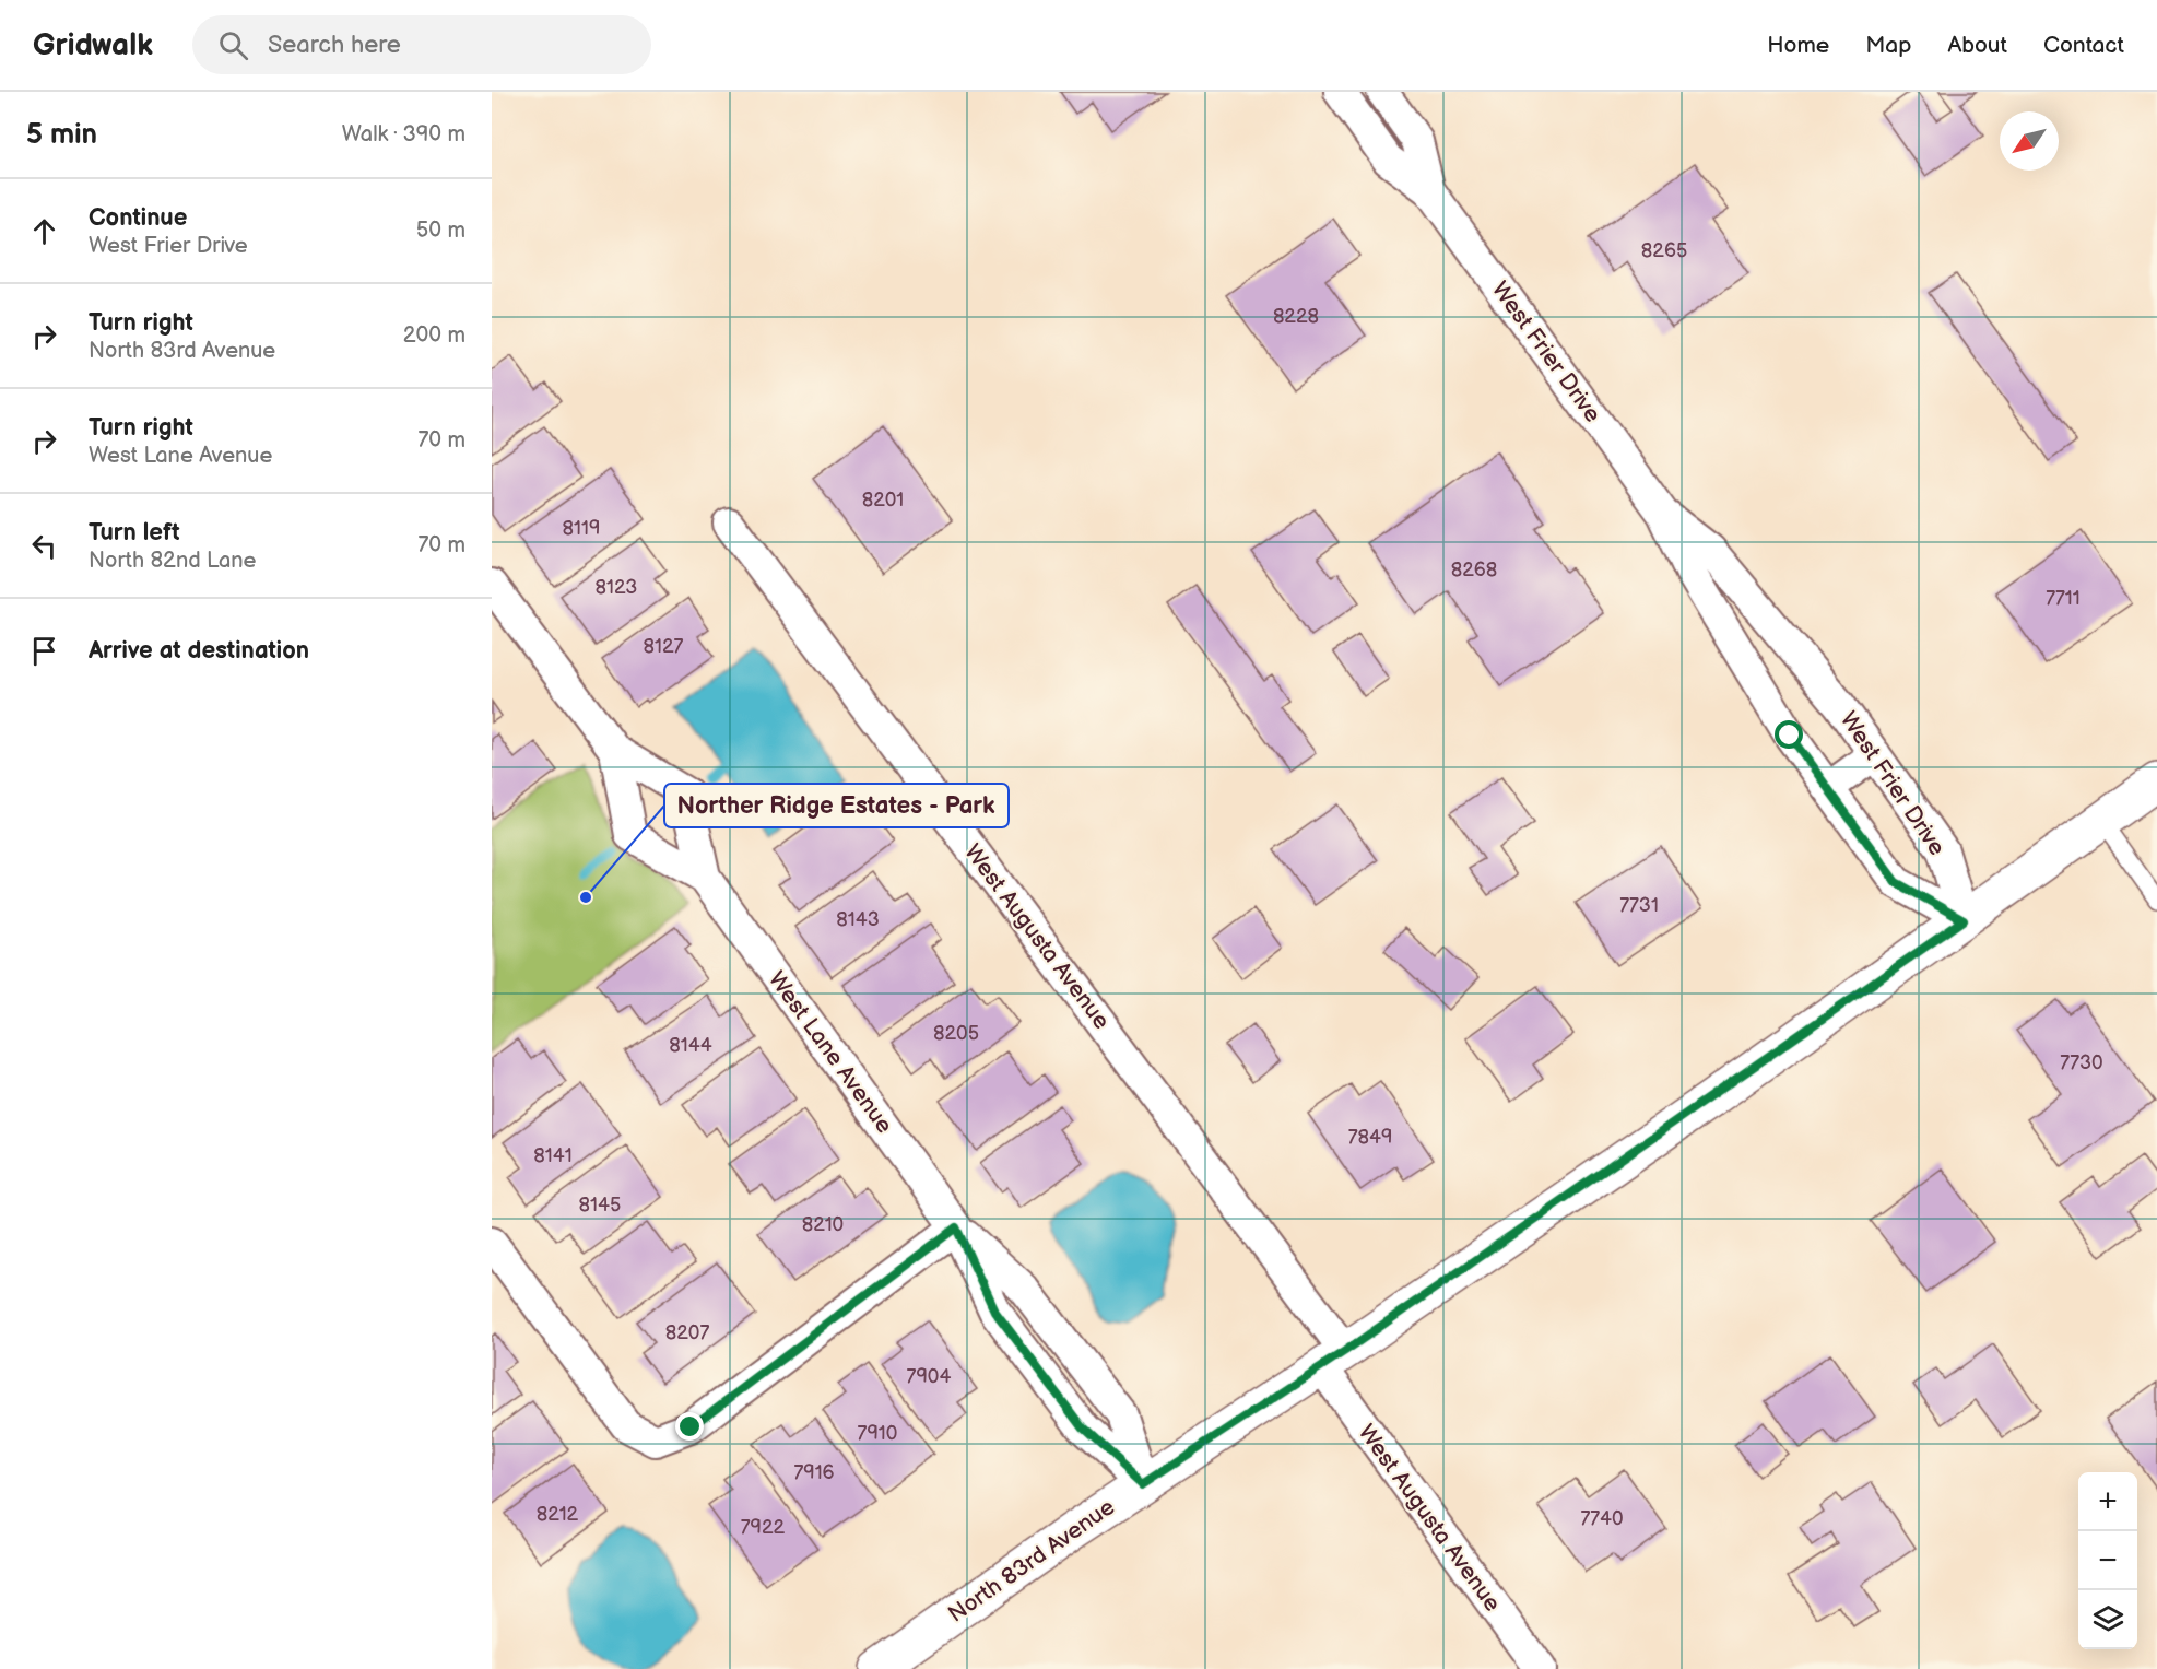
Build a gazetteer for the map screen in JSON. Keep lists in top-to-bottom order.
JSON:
{
  "streets": {
    "main road": ["North 83rd Avenue"],
    "street": ["West Frier Drive", "West Augusta Avenue", "West Lane Avenue"]
  },
  "crossings": [
    ["West Frier Drive", "North 83rd Avenue"],
    ["West Augusta Avenue", "North 83rd Avenue"],
    ["West Lane Avenue", "North 83rd Avenue"]
  ],
  "places": ["Norther Ridge Estates - Park"],
  "house_numbers": [
    "8265",
    "8228",
    "8201",
    "8119",
    "8268",
    "8123",
    "7711",
    "8127",
    "7731",
    "8143",
    "8205",
    "8144",
    "7730",
    "7849",
    "8141",
    "8145",
    "8210",
    "8207",
    "7904",
    "7910",
    "7916",
    "8212",
    "7740",
    "7922"
  ],
  "north": "bottom left",
  "page": {
    "header": "Gridwalk",
    "search": "Search here",
    "nav": [
      "Home",
      "Map",
      "About",
      "Contact"
    ],
    "heading": ["5 min", "Walk · 390 m"],
    "list": [
      ["Continue", "West Frier Drive", "50 m"],
      ["Turn right", "North 83rd Avenue", "200 m"],
      ["Turn right", "West Lane Avenue", "70 m"],
      ["Turn left", "North 82nd Lane", "70 m"],
      "Arrive at destination"
    ],
    "map_buttons": ["+", "−"]
  }
}
